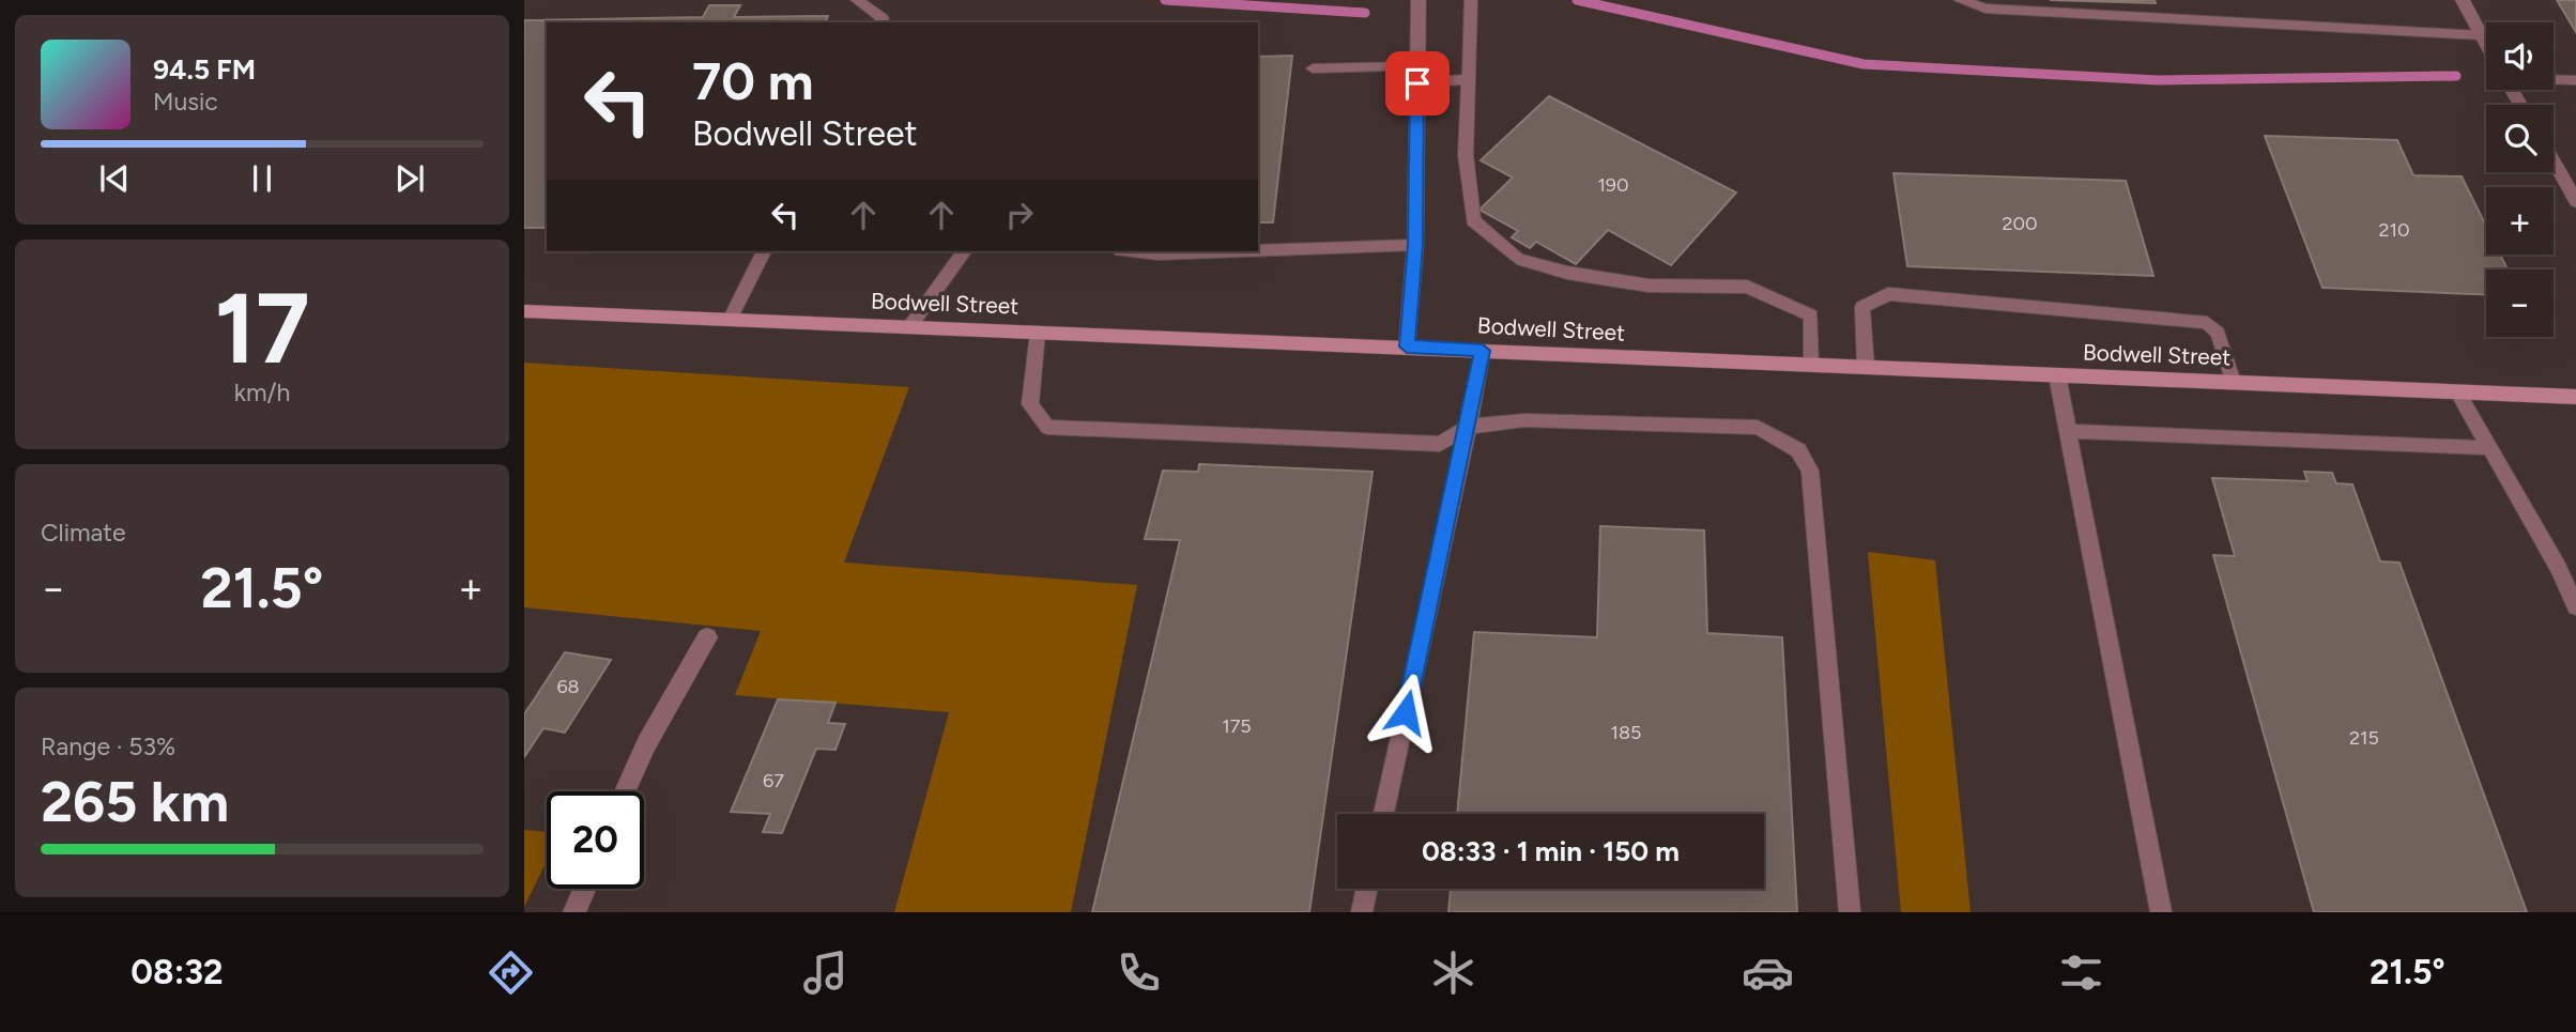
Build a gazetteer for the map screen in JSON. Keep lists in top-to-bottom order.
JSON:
{
  "streets": {
    "street": ["Bodwell Street"]
  },
  "house_numbers": [
    "190",
    "200",
    "210",
    "68",
    "175",
    "185",
    "215",
    "67"
  ],
  "page": {
    "map_buttons": ["+", "−"],
    "turn": ["70 m", "Bodwell Street"],
    "song": ["94.5 FM", "Music"],
    "tile": [
      ["17", "km/h"],
      "Climate",
      ["Range · 53%", "265 km"]
    ],
    "heat": ["−", "21.5°", "+"],
    "limit": "20",
    "trip": "08:33 · 1 min · 150 m",
    "tabs": ["08:32", "21.5°"]
  }
}
